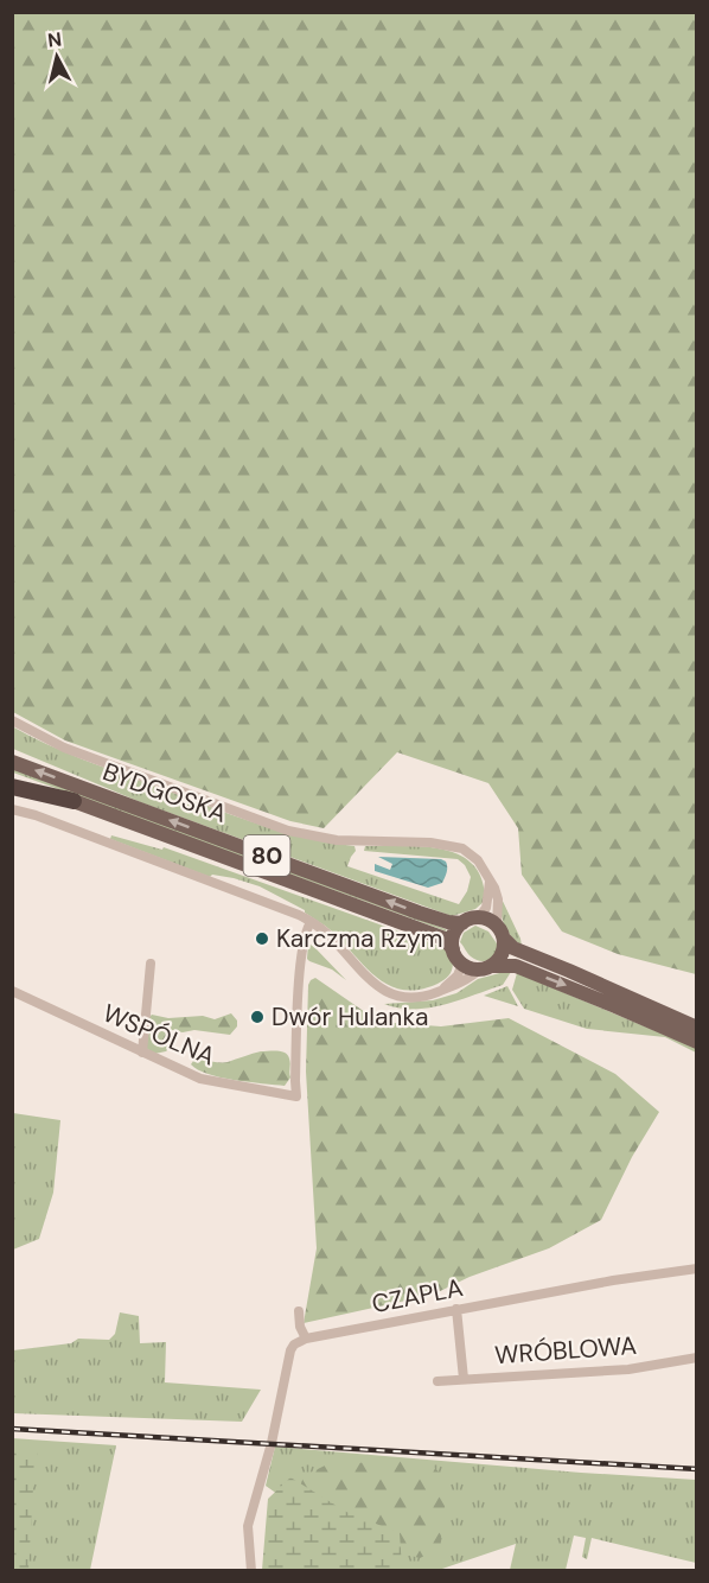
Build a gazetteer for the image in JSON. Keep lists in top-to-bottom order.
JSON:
{
  "streets": {
    "main road": ["BYDGOSKA", "80"],
    "street": ["WSPÓLNA", "CZAPLA", "WRÓBLOWA"]
  },
  "crossings": [
    ["BYDGOSKA", "80"]
  ],
  "places": ["Karczma Rzym", "Dwór Hulanka"],
  "north": "top"
}
